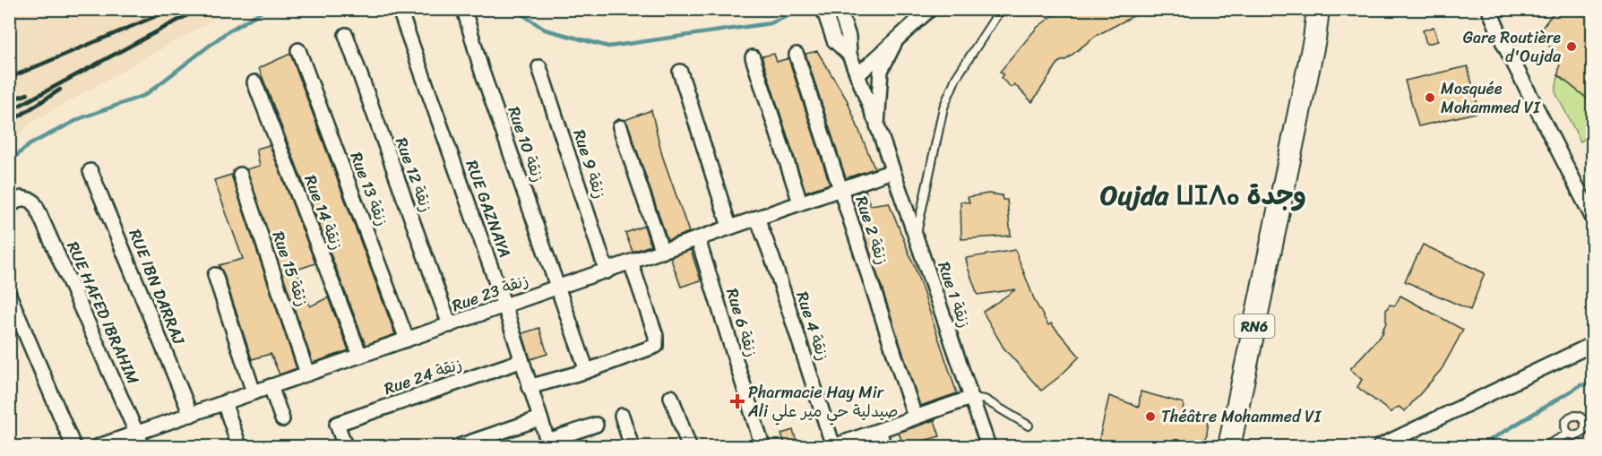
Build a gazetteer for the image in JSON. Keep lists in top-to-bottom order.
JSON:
{
  "streets": {
    "main road": ["RN6"],
    "street": [
      "Rue 10 زنقة",
      "Rue 9 زنقة",
      "Rue 12 زنقة",
      "Rue 13 زنقة",
      "RUE GAZNAYA",
      "Rue 14 زنقة",
      "Rue 2 زنقة",
      "Rue 15 زنقة",
      "RUE IBN DARRAJ",
      "Rue 23 زنقة",
      "Rue زنقة 1",
      "RUE HAFED IBRAHIM",
      "Rue 6 زنقة",
      "Rue 4 زنقة",
      "Rue 24 زنقة"
    ]
  },
  "crossings": [
    ["Rue 10 زنقة", "Rue 23 زنقة"],
    ["Rue 9 زنقة", "Rue 23 زنقة"],
    ["Rue 12 زنقة", "Rue 23 زنقة"],
    ["Rue 13 زنقة", "Rue 23 زنقة"],
    ["RUE GAZNAYA", "Rue 23 زنقة"],
    ["RUE GAZNAYA", "Rue 24 زنقة"],
    ["Rue 14 زنقة", "Rue 23 زنقة"],
    ["Rue 2 زنقة", "Rue 23 زنقة"],
    ["Rue 15 زنقة", "Rue 23 زنقة"],
    ["RUE IBN DARRAJ", "Rue 23 زنقة"],
    ["Rue 23 زنقة", "Rue زنقة 1"],
    ["Rue 23 زنقة", "RUE HAFED IBRAHIM"],
    ["Rue 23 زنقة", "Rue 6 زنقة"],
    ["Rue 23 زنقة", "Rue 4 زنقة"]
  ],
  "districts": ["Oujda ⵡⵊⴷⴰ وجدة"],
  "places": {
    "other": ["Gare Routière d'Oujda", "Mosquée Mohammed VI", "Théâtre Mohammed VI"],
    "health": ["Pharmacie Hay Mir Ali صيدلية حي مير علي"]
  }
}
